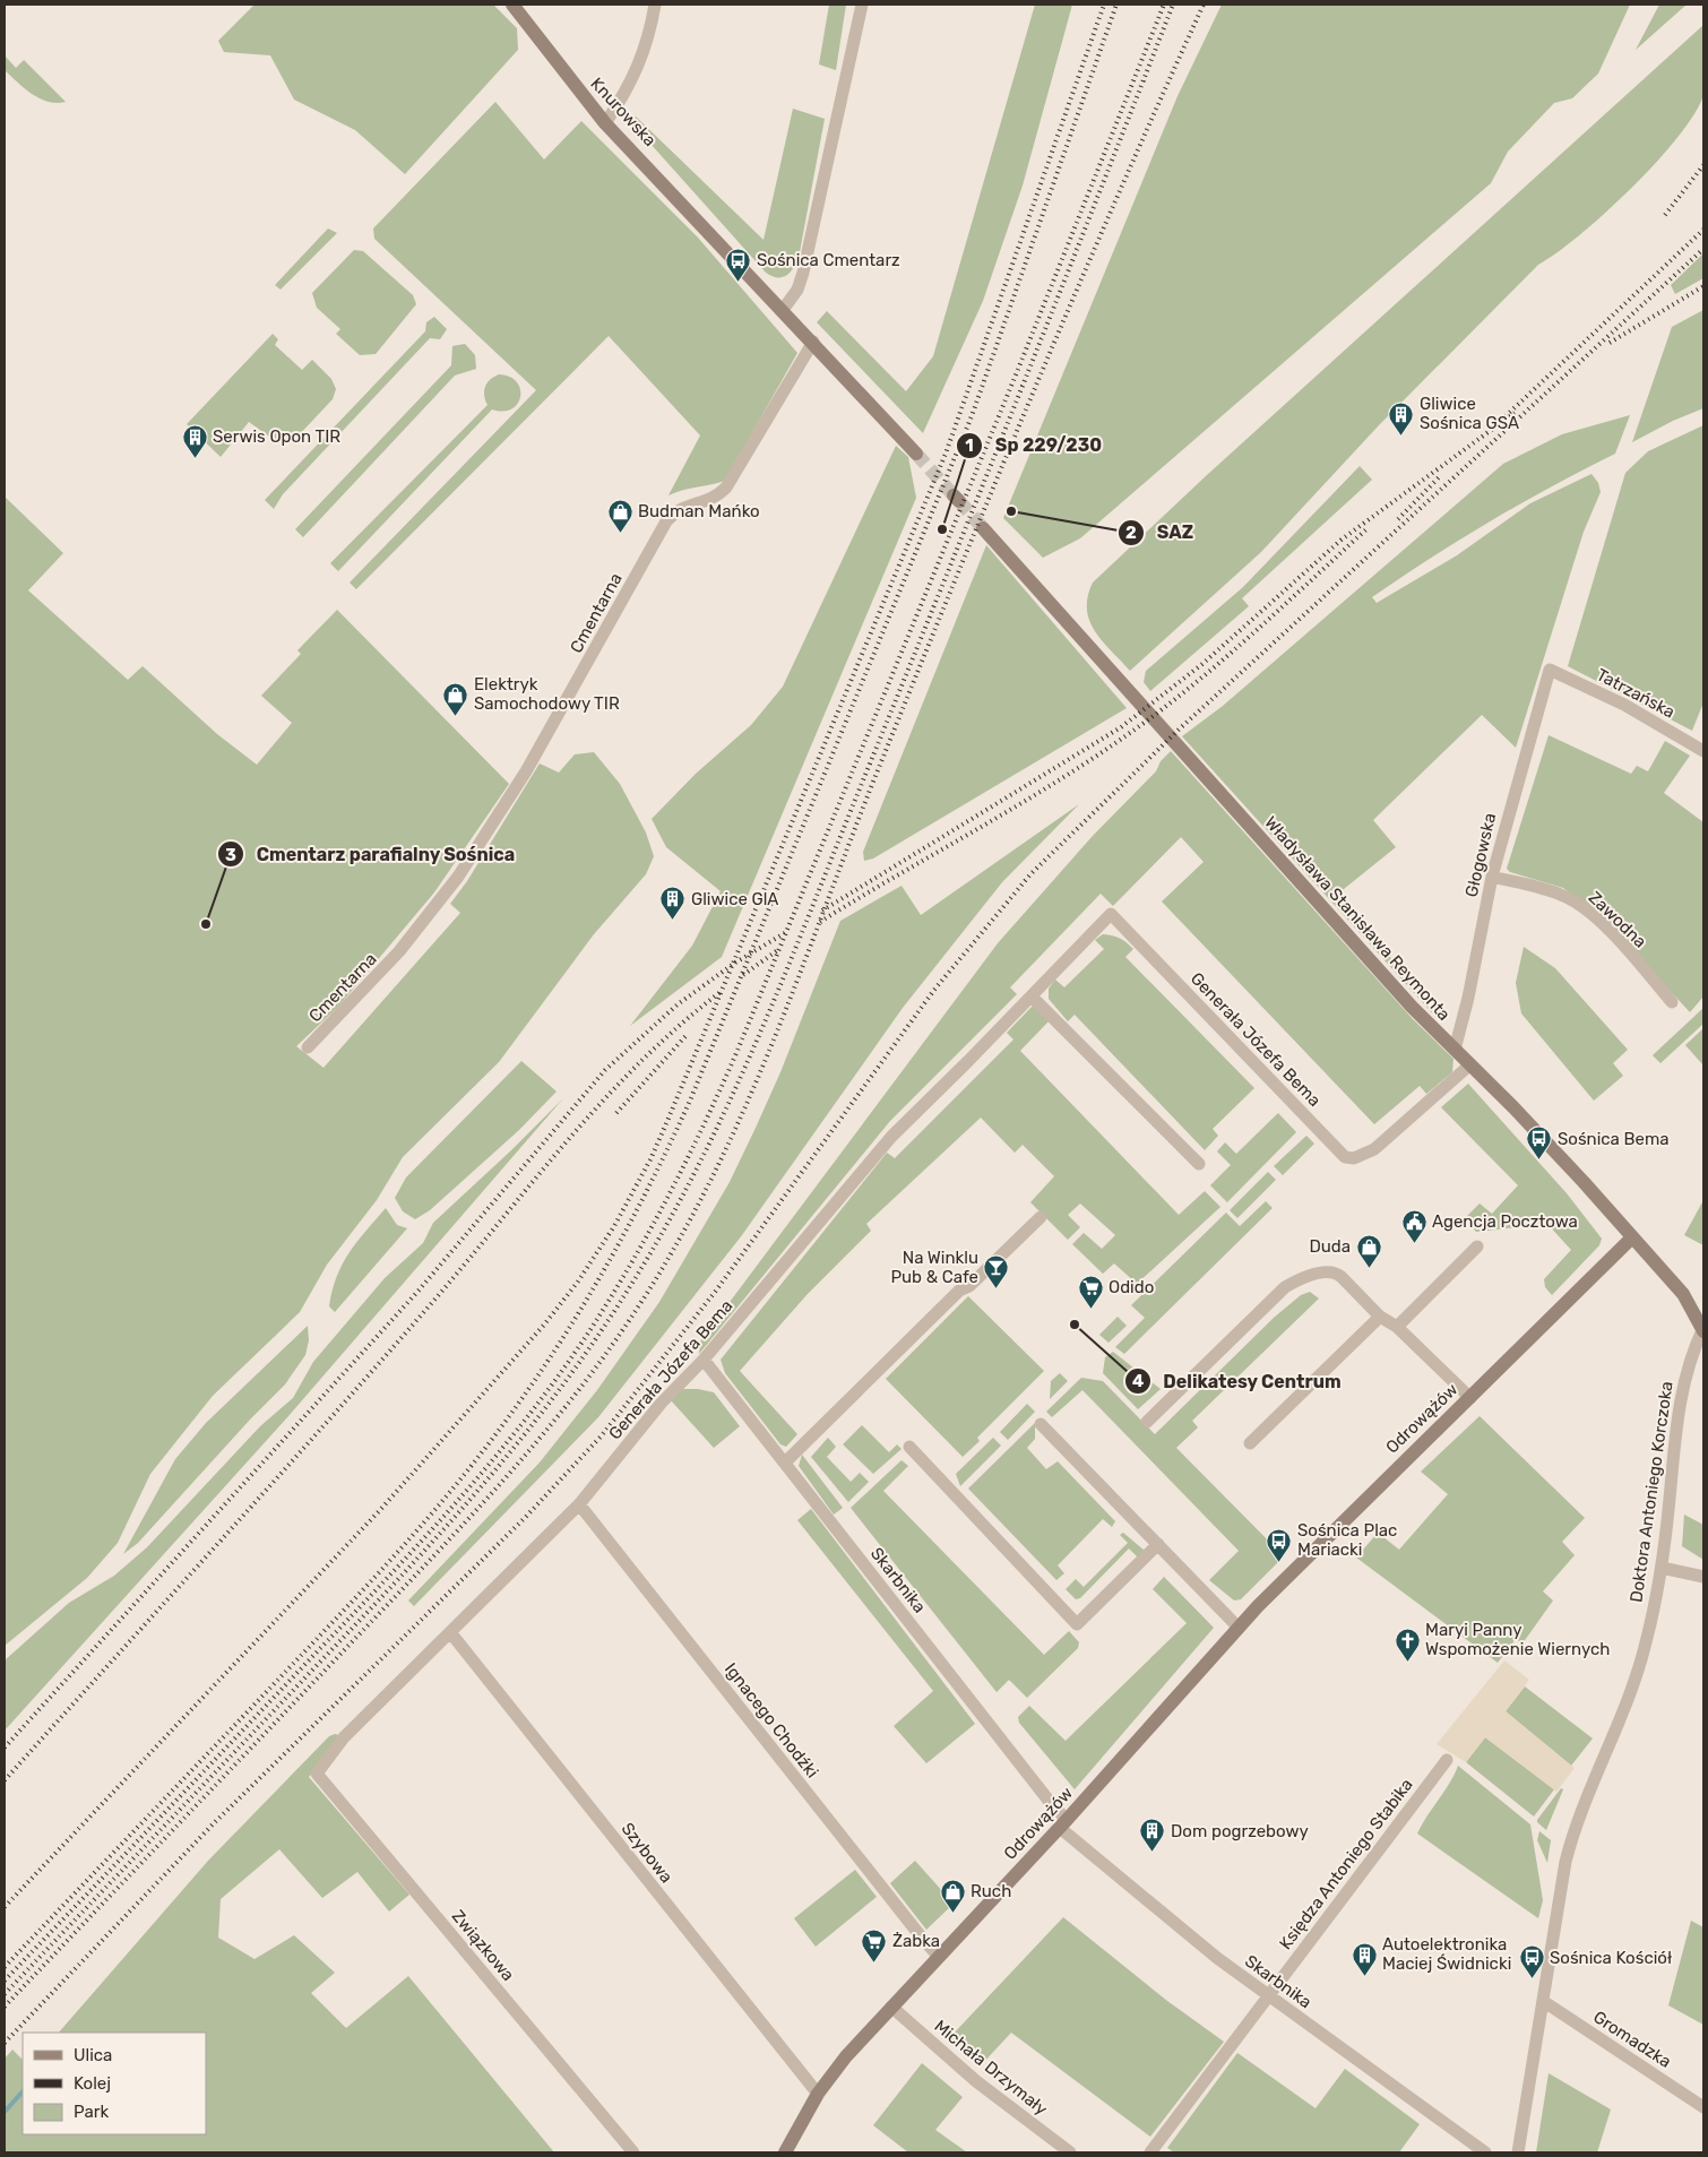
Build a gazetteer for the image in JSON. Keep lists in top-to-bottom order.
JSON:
{
  "streets": {
    "street": [
      "Knurowska",
      "Cmentarna",
      "Tatrzańska",
      "Głogowska",
      "Władysława Stanisława Reymonta",
      "Zawodna",
      "Generała Józefa Bema",
      "Odrowążów",
      "Doktora Antoniego Korczoka",
      "Skarbnika",
      "Ignacego Chodźki",
      "Szybowa",
      "Księdza Antoniego Stabika",
      "Związkowa",
      "Gromadzka",
      "Michała Drzymały"
    ]
  },
  "crossings": [
    ["Tatrzańska", "Głogowska"],
    ["Głogowska", "Władysława Stanisława Reymonta"],
    ["Głogowska", "Zawodna"],
    ["Władysława Stanisława Reymonta", "Generała Józefa Bema"],
    ["Władysława Stanisława Reymonta", "Odrowążów"],
    ["Władysława Stanisława Reymonta", "Doktora Antoniego Korczoka"],
    ["Generała Józefa Bema", "Skarbnika"],
    ["Generała Józefa Bema", "Ignacego Chodźki"],
    ["Generała Józefa Bema", "Szybowa"],
    ["Generała Józefa Bema", "Związkowa"],
    ["Odrowążów", "Skarbnika"],
    ["Odrowążów", "Ignacego Chodźki"],
    ["Odrowążów", "Szybowa"],
    ["Odrowążów", "Michała Drzymały"],
    ["Doktora Antoniego Korczoka", "Gromadzka"],
    ["Skarbnika", "Księdza Antoniego Stabika"]
  ],
  "places": {
    "bus stop": [
      "Sośnica Cmentarz",
      "Sośnica Bema",
      "Sośnica Plac Mariacki",
      "Sośnica Kościół"
    ],
    "building": [
      "Gliwice Sośnica GSA",
      "Serwis Opon TIR",
      "Gliwice GlA",
      "Dom pogrzebowy",
      "Autoelektronika Maciej Świdnicki"
    ],
    "other": [
      "SAZ",
      "Sp 229/230",
      "Cmentarz parafialny Sośnica",
      "Delikatesy Centrum"
    ],
    "shop": [
      "Budman Mańko",
      "Elektryk Samochodowy TIR",
      "Duda",
      "Ruch"
    ],
    "public building": ["Agencja Pocztowa"],
    "bar": ["Na Winklu Pub & Cafe"],
    "supermarket": ["Odido", "Żabka"],
    "church": ["Maryi Panny Wspomożenie Wiernych"]
  },
  "legend": ["Ulica", "Kolej", "Park"]
}
